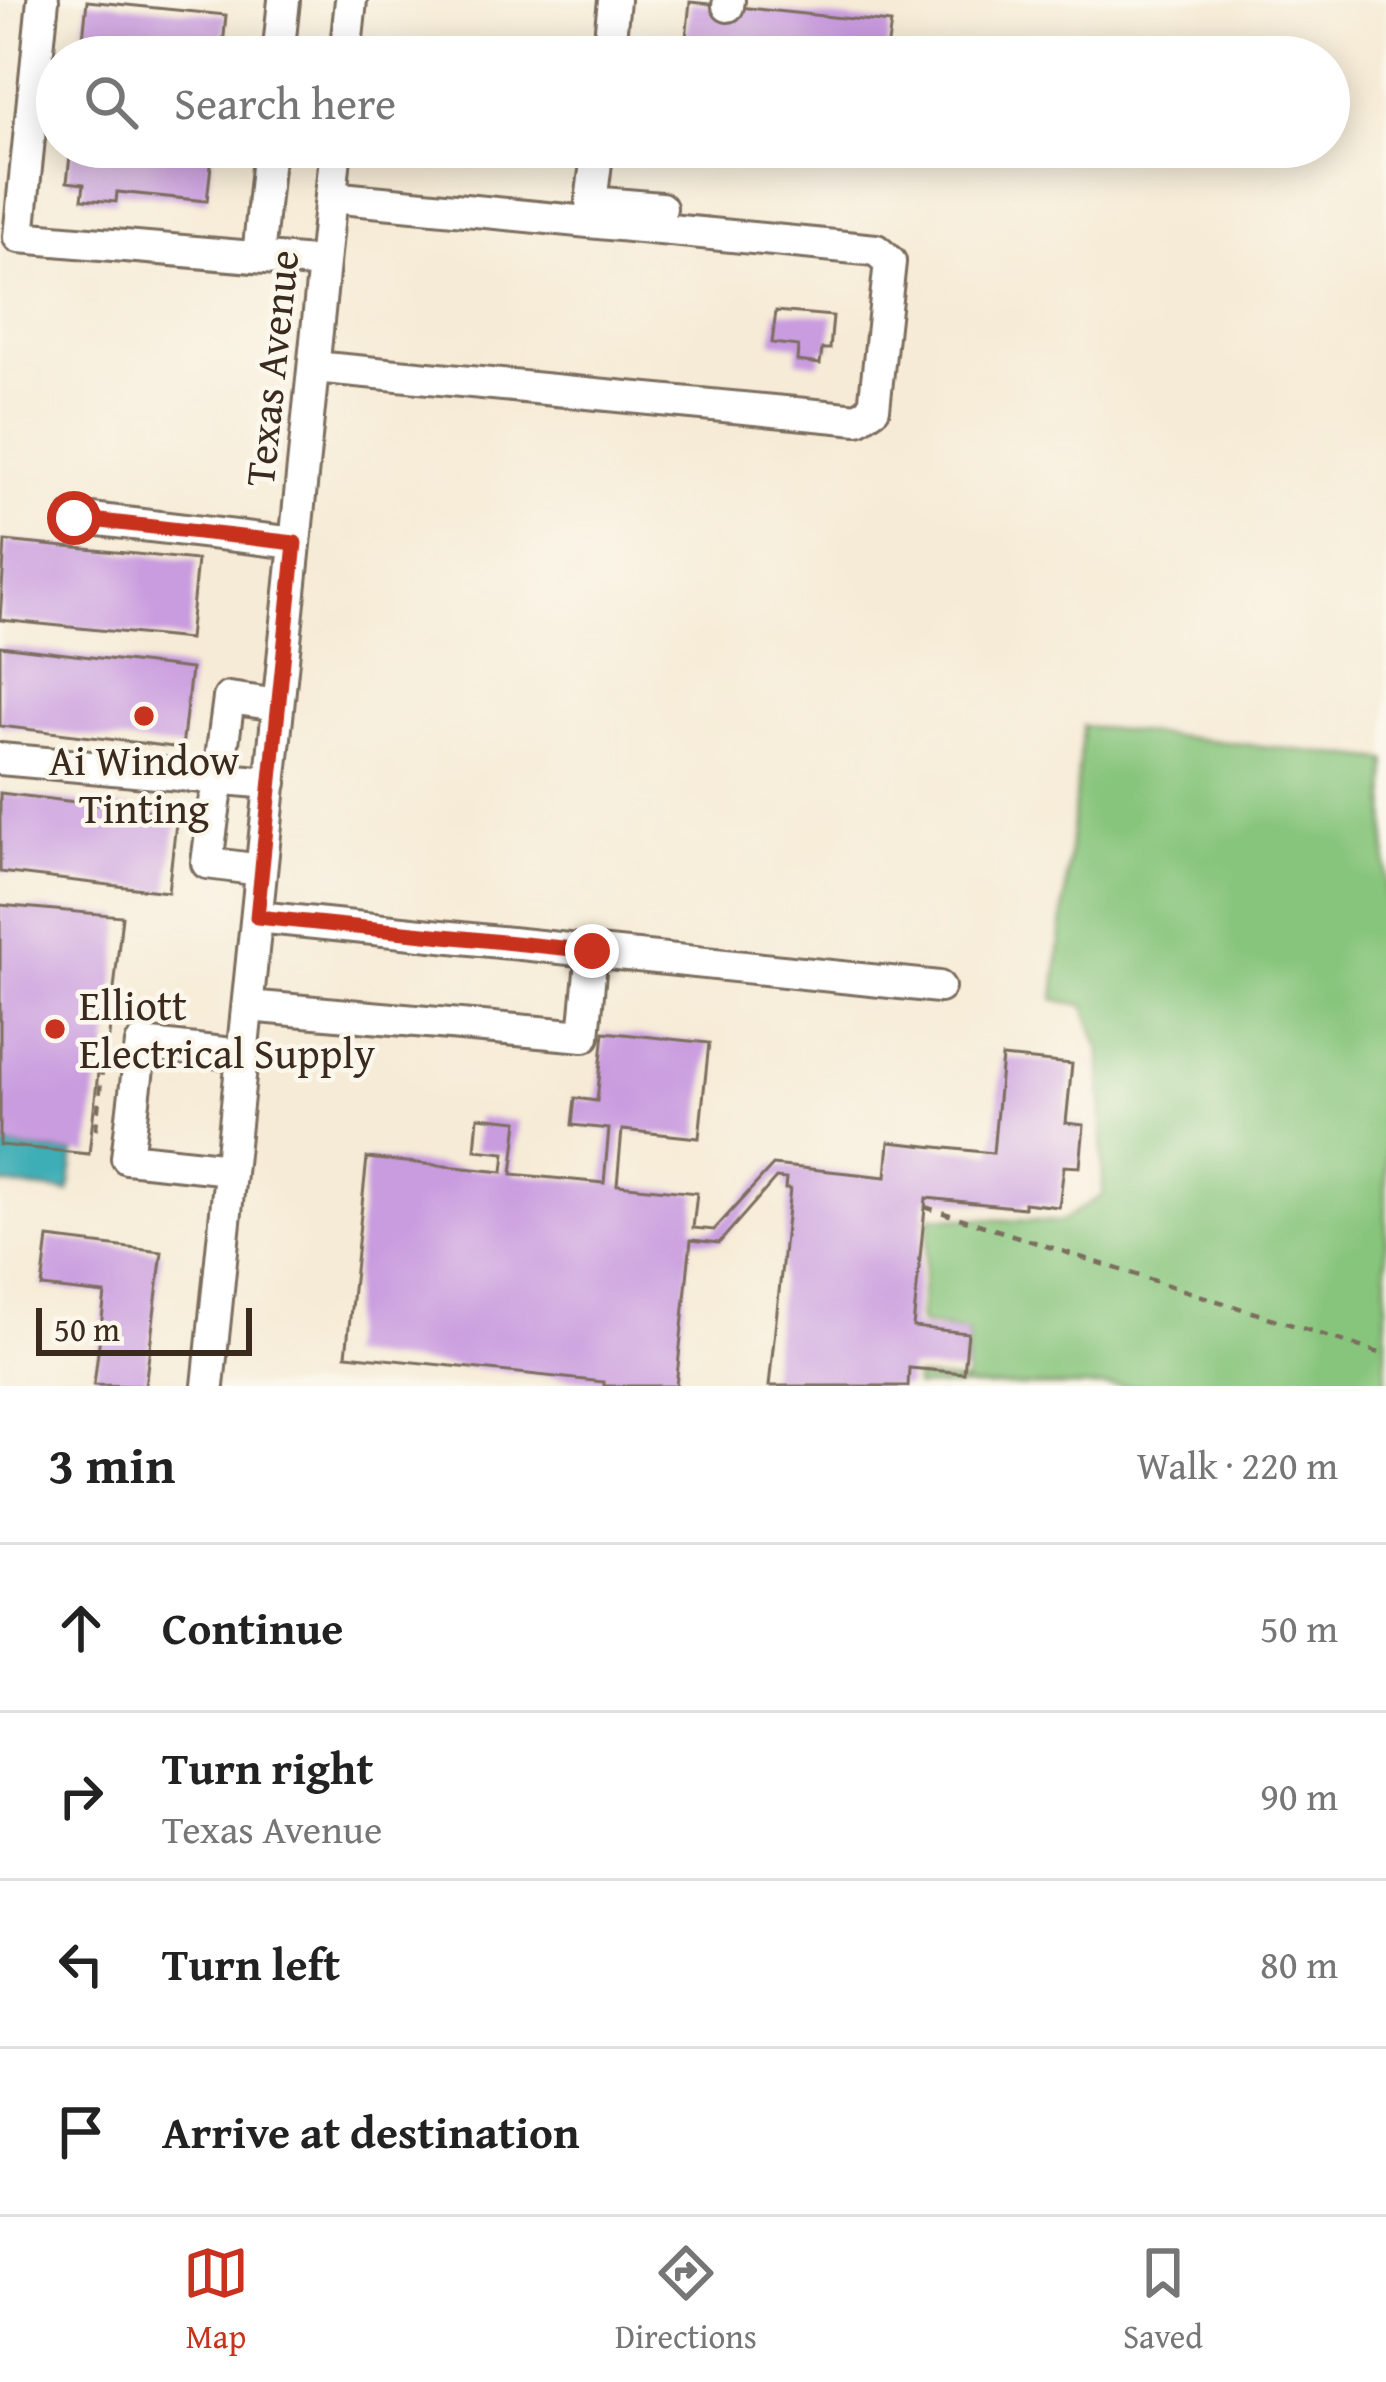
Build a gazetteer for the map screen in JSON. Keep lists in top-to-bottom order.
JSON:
{
  "streets": {
    "street": ["Texas Avenue"]
  },
  "places": ["Ai Window Tinting", "Elliott Electrical Supply"],
  "scale_bar": "50 m",
  "page": {
    "search": "Search here",
    "scale": "50 m",
    "heading": ["3 min", "Walk · 220 m"],
    "list": [
      ["Continue", "50 m"],
      ["Turn right", "Texas Avenue", "90 m"],
      ["Turn left", "80 m"],
      "Arrive at destination"
    ],
    "nav": ["Map", "Directions", "Saved"]
  }
}
